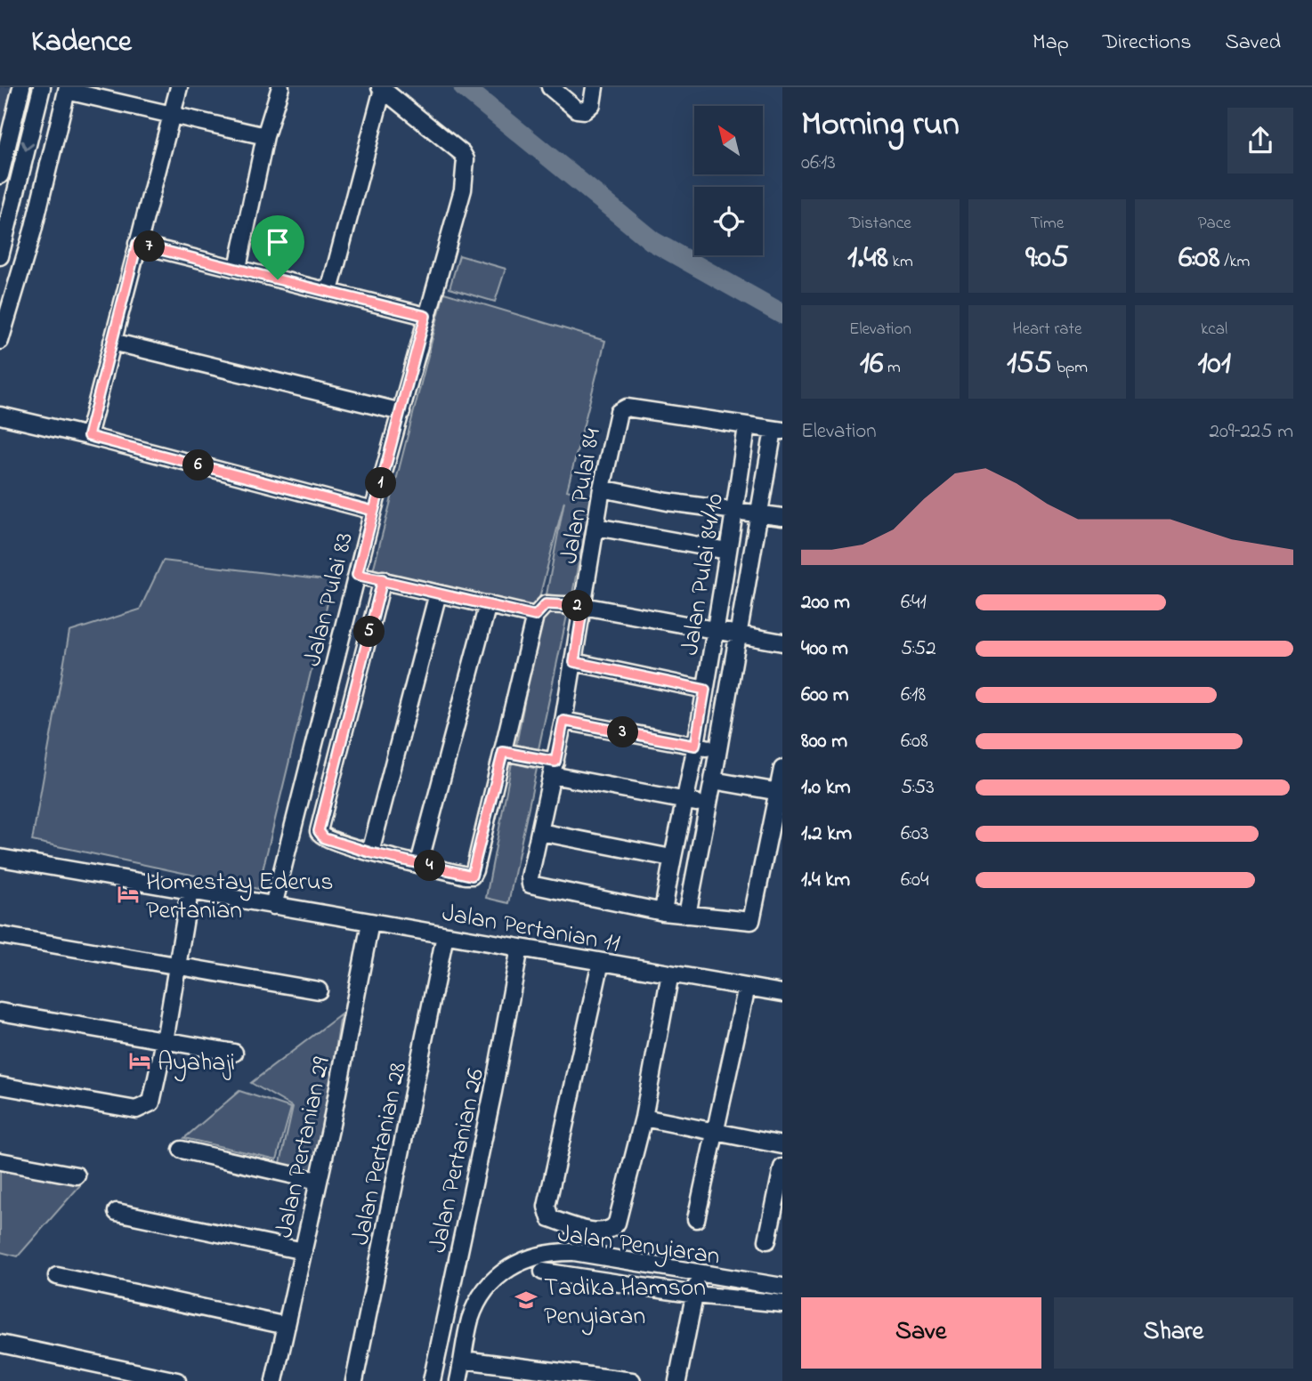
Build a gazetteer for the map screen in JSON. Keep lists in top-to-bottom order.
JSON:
{
  "streets": {
    "street": [
      "Jalan Pulai 84",
      "Jalan Pulai 84/10",
      "Jalan Pulai 83",
      "Jalan Pertanian 11",
      "Jalan Pertanian 29",
      "Jalan Pertanian 28",
      "Jalan Pertanian 26",
      "Jalan Penyiaran"
    ]
  },
  "crossings": [
    ["Jalan Pulai 84", "Jalan Pulai 84/10"],
    ["Jalan Pulai 83", "Jalan Pertanian 11"],
    ["Jalan Pertanian 11", "Jalan Pertanian 29"],
    ["Jalan Pertanian 11", "Jalan Pertanian 28"],
    ["Jalan Pertanian 11", "Jalan Pertanian 26"]
  ],
  "places": {
    "hotel": ["Homestay Ederus Pertanian", "Ayahaji"],
    "school or university": ["Tadika Hamson Penyiaran"]
  },
  "north": "top left",
  "page": {
    "header": "Kadence",
    "nav": ["Map", "Directions", "Saved"],
    "heading": ["Morning run", "06:13"],
    "stats": [
      ["Distance", "1.48 km"],
      ["Time", "9:05"],
      ["Pace", "6:08 /km"],
      ["Elevation", "16 m"],
      ["Heart rate", "155 bpm"],
      ["kcal", "101"]
    ],
    "pins": [
      "7",
      "6",
      "1",
      "2",
      "5",
      "3",
      "4"
    ],
    "chart": ["Elevation", "209–225 m"],
    "list": [
      {
        "name": "200 m",
        "note": "6:41"
      },
      {
        "name": "400 m",
        "note": "5:52"
      },
      {
        "name": "600 m",
        "note": "6:18"
      },
      {
        "name": "800 m",
        "note": "6:08"
      },
      {
        "name": "1.0 km",
        "note": "5:53"
      },
      {
        "name": "1.2 km",
        "note": "6:03"
      },
      {
        "name": "1.4 km",
        "note": "6:04"
      }
    ],
    "buttons": ["Save", "Share"]
  }
}
